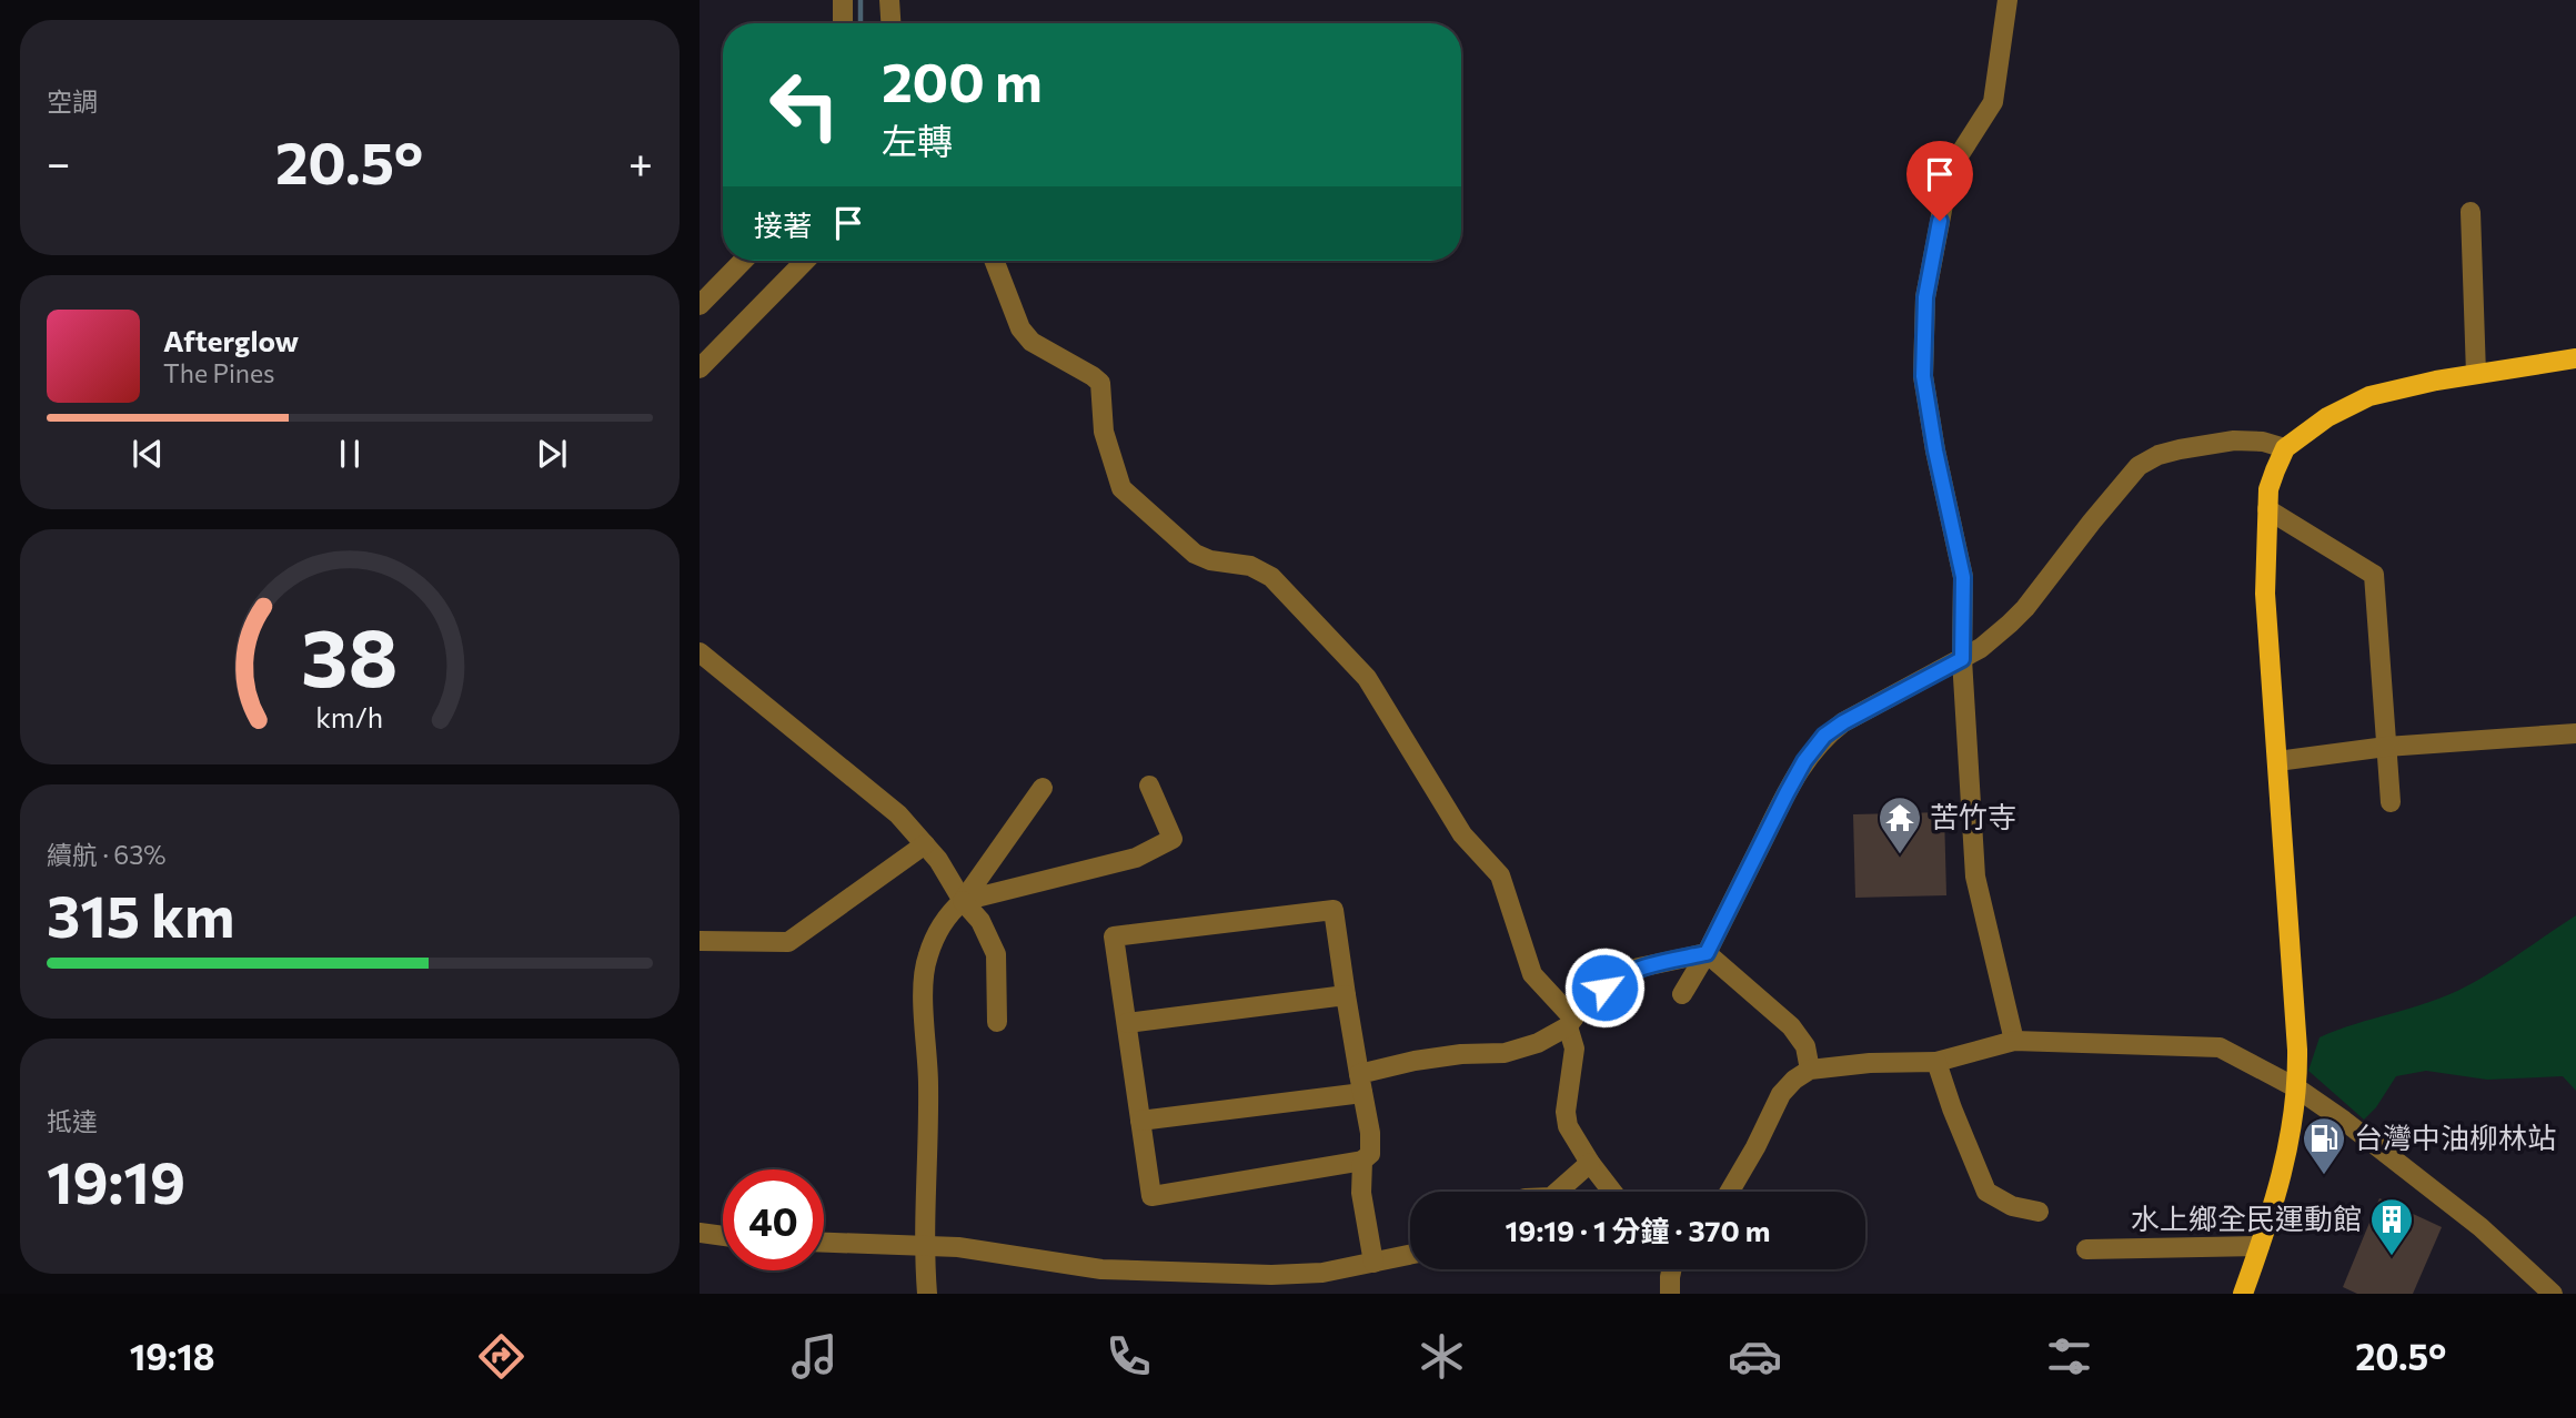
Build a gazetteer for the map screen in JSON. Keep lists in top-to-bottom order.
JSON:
{
  "places": {
    "temple": ["苦竹寺"],
    "fuel station": ["台灣中油柳林站"],
    "building": ["水上鄉全民運動館"]
  },
  "page": {
    "tile": [
      "空調",
      ["續航 · 63%", "315 km"],
      ["抵達", "19:19"]
    ],
    "turn": ["200 m", "左轉"],
    "heat": ["−", "20.5°", "+"],
    "then": "接著",
    "song": ["Afterglow", "The Pines"],
    "limit": "40",
    "trip": "19:19 · 1 分鐘 · 370 m",
    "tabs": ["19:18", "20.5°"],
    "gauge": ["38", "km/h"]
  }
}
